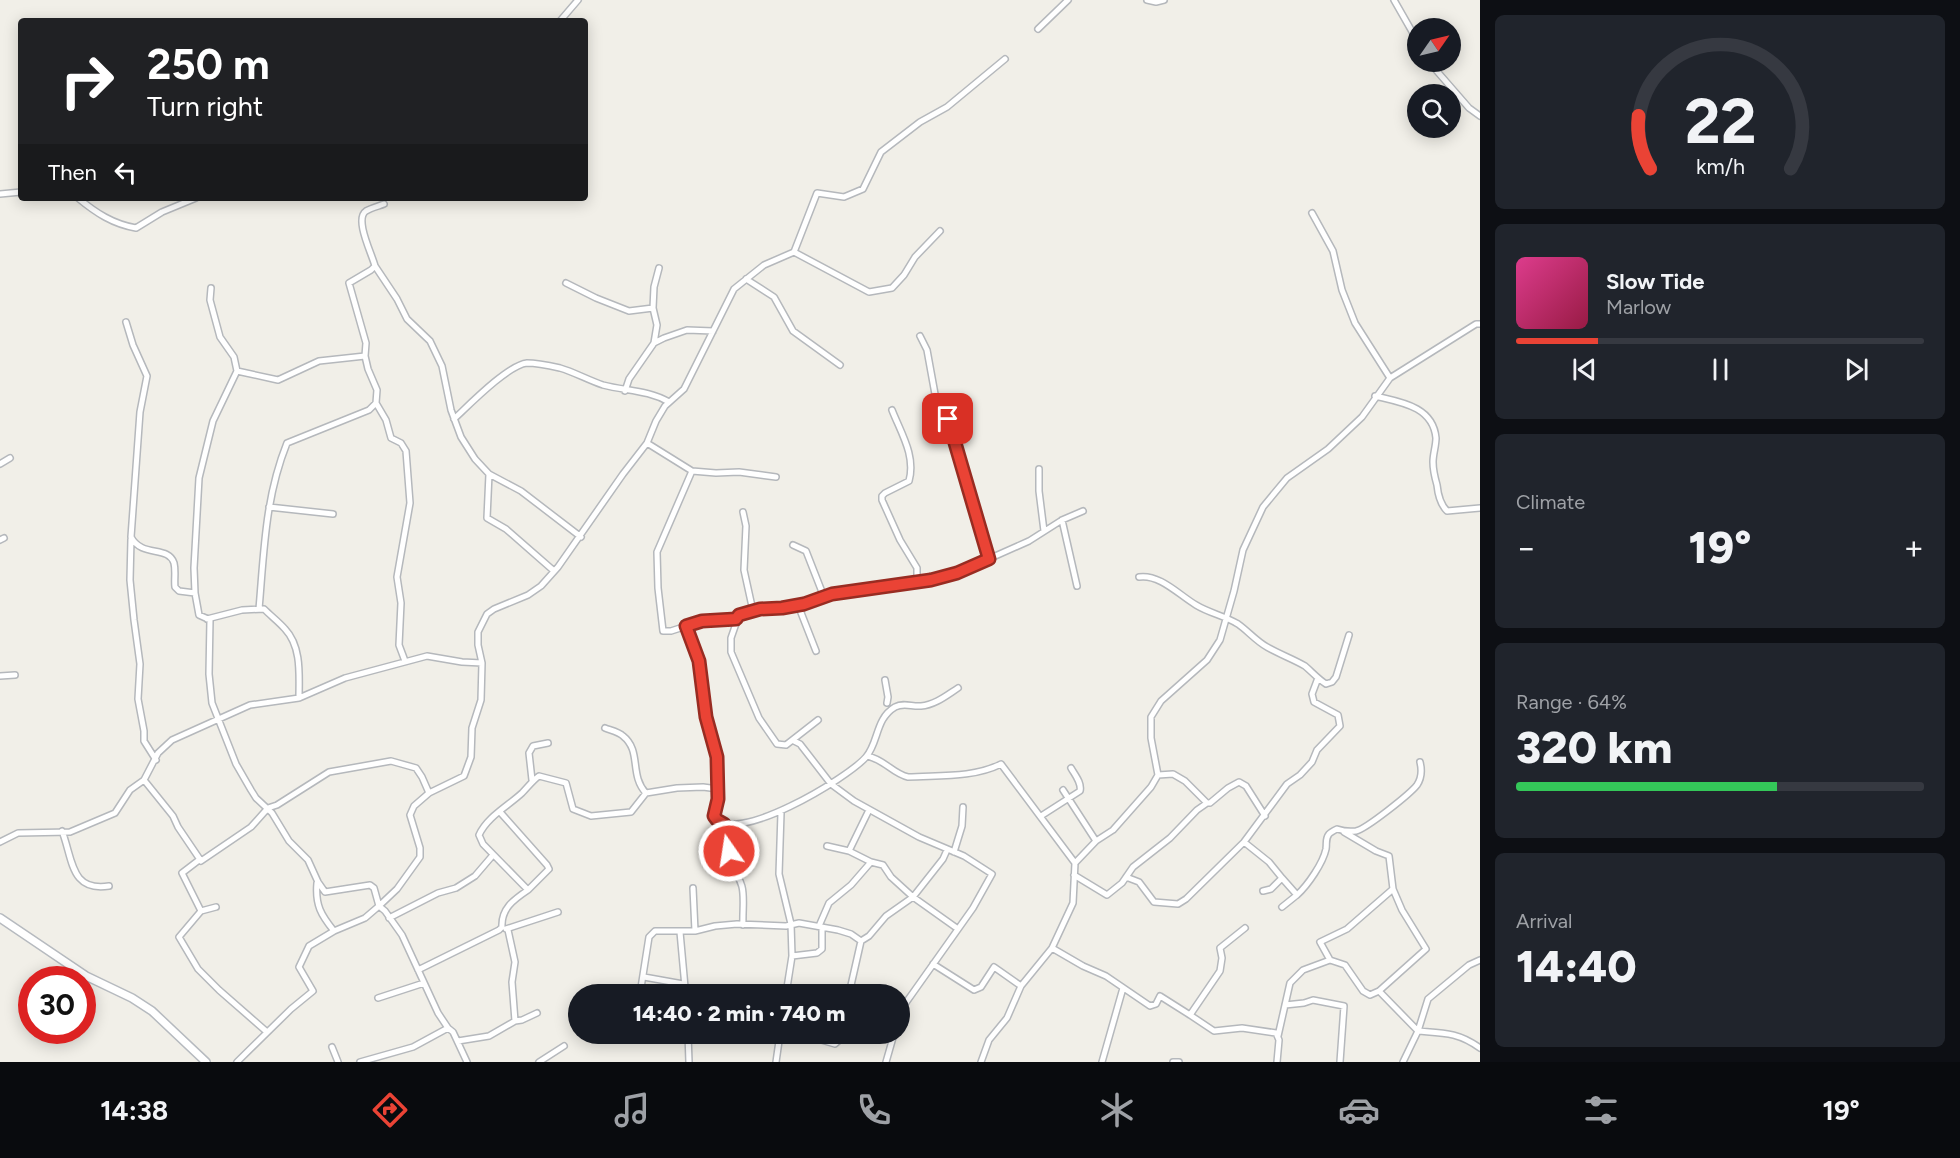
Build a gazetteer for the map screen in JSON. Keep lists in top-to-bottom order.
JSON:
{
  "north": "top right",
  "page": {
    "turn": ["250 m", "Turn right"],
    "then": "Then",
    "song": ["Slow Tide", "Marlow"],
    "tile": [
      "Climate",
      ["Range · 64%", "320 km"],
      ["Arrival", "14:40"]
    ],
    "heat": ["−", "19°", "+"],
    "limit": "30",
    "trip": "14:40 · 2 min · 740 m",
    "tabs": ["14:38", "19°"],
    "gauge": ["22", "km/h"]
  }
}
